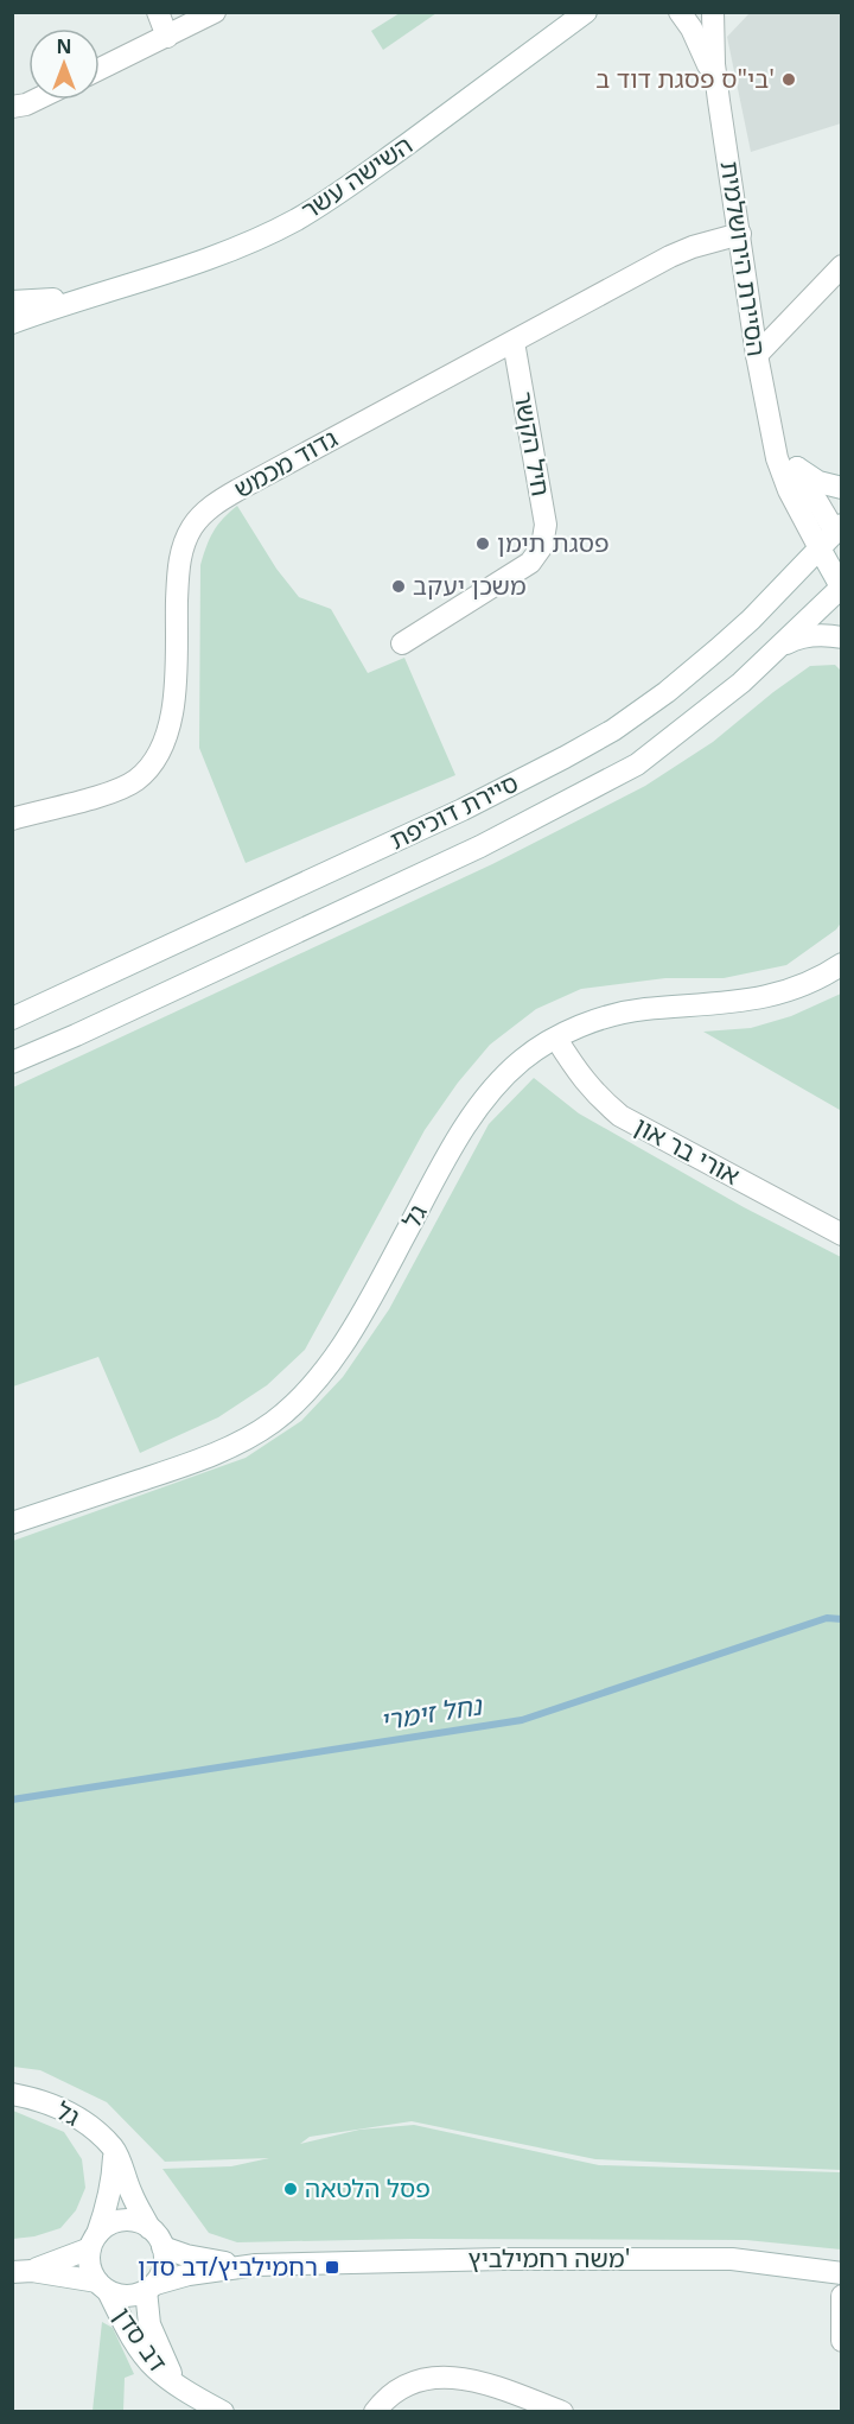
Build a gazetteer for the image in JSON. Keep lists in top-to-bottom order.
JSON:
{
  "streets": {
    "street": [
      "השישה עשר",
      "הסיירת הירושלמית",
      "חיל הקשר",
      "גדוד מכמש",
      "סיירת דוכיפת",
      "אורי בר און",
      "גל",
      "משה רחמילביץ'",
      "דב סדן"
    ]
  },
  "crossings": [
    ["הסיירת הירושלמית", "גדוד מכמש"],
    ["הסיירת הירושלמית", "סיירת דוכיפת"],
    ["חיל הקשר", "גדוד מכמש"],
    ["אורי בר און", "גל"],
    ["גל", "משה רחמילביץ'"],
    ["גל", "דב סדן"],
    ["משה רחמילביץ'", "דב סדן"]
  ],
  "water": ["נחל זימרי"],
  "places": {
    "other": [
      "בי\"ס פסגת דוד ב'",
      "פסגת תימן",
      "משכן יעקב",
      "פסל הלטאה"
    ],
    "transit": ["רחמילביץ/דב סדן"]
  },
  "north": "top"
}
